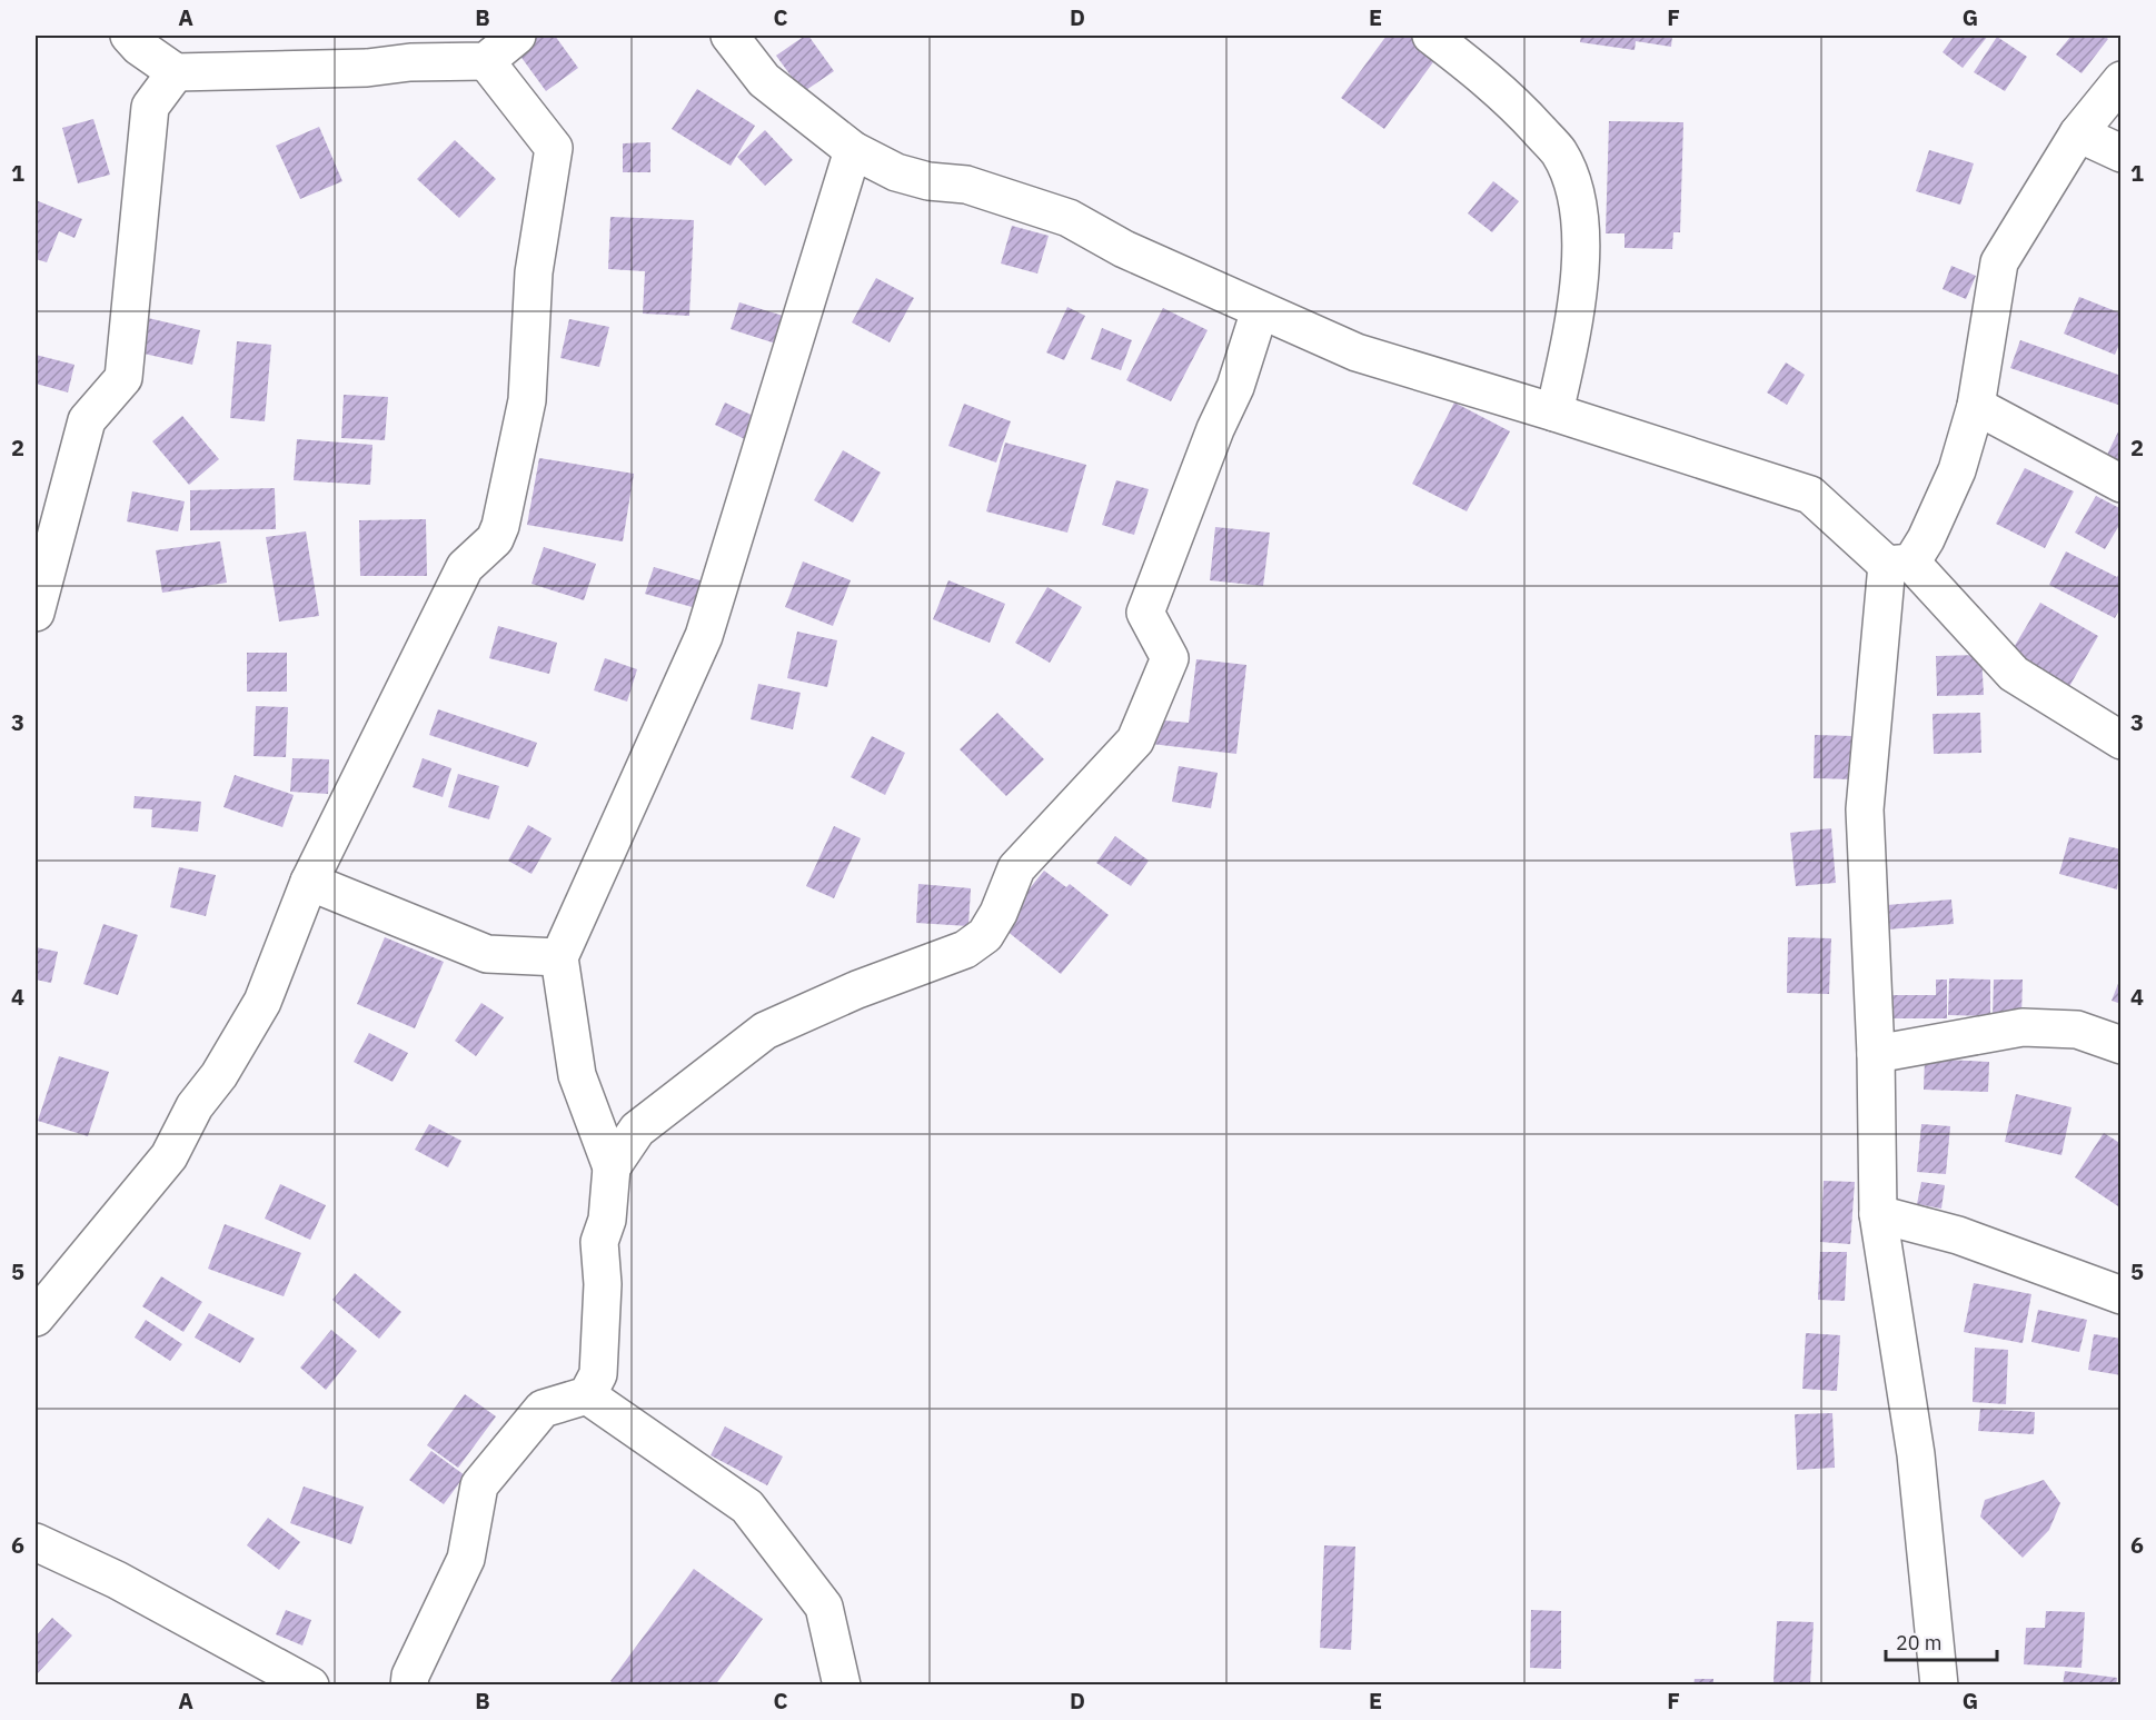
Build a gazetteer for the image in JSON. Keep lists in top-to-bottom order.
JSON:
{
  "scale_bar": "20 m",
  "grid": {
    "columns": [
      "A",
      "B",
      "C",
      "D",
      "E",
      "F",
      "G"
    ],
    "rows": [
      "1",
      "2",
      "3",
      "4",
      "5",
      "6"
    ]
  }
}
